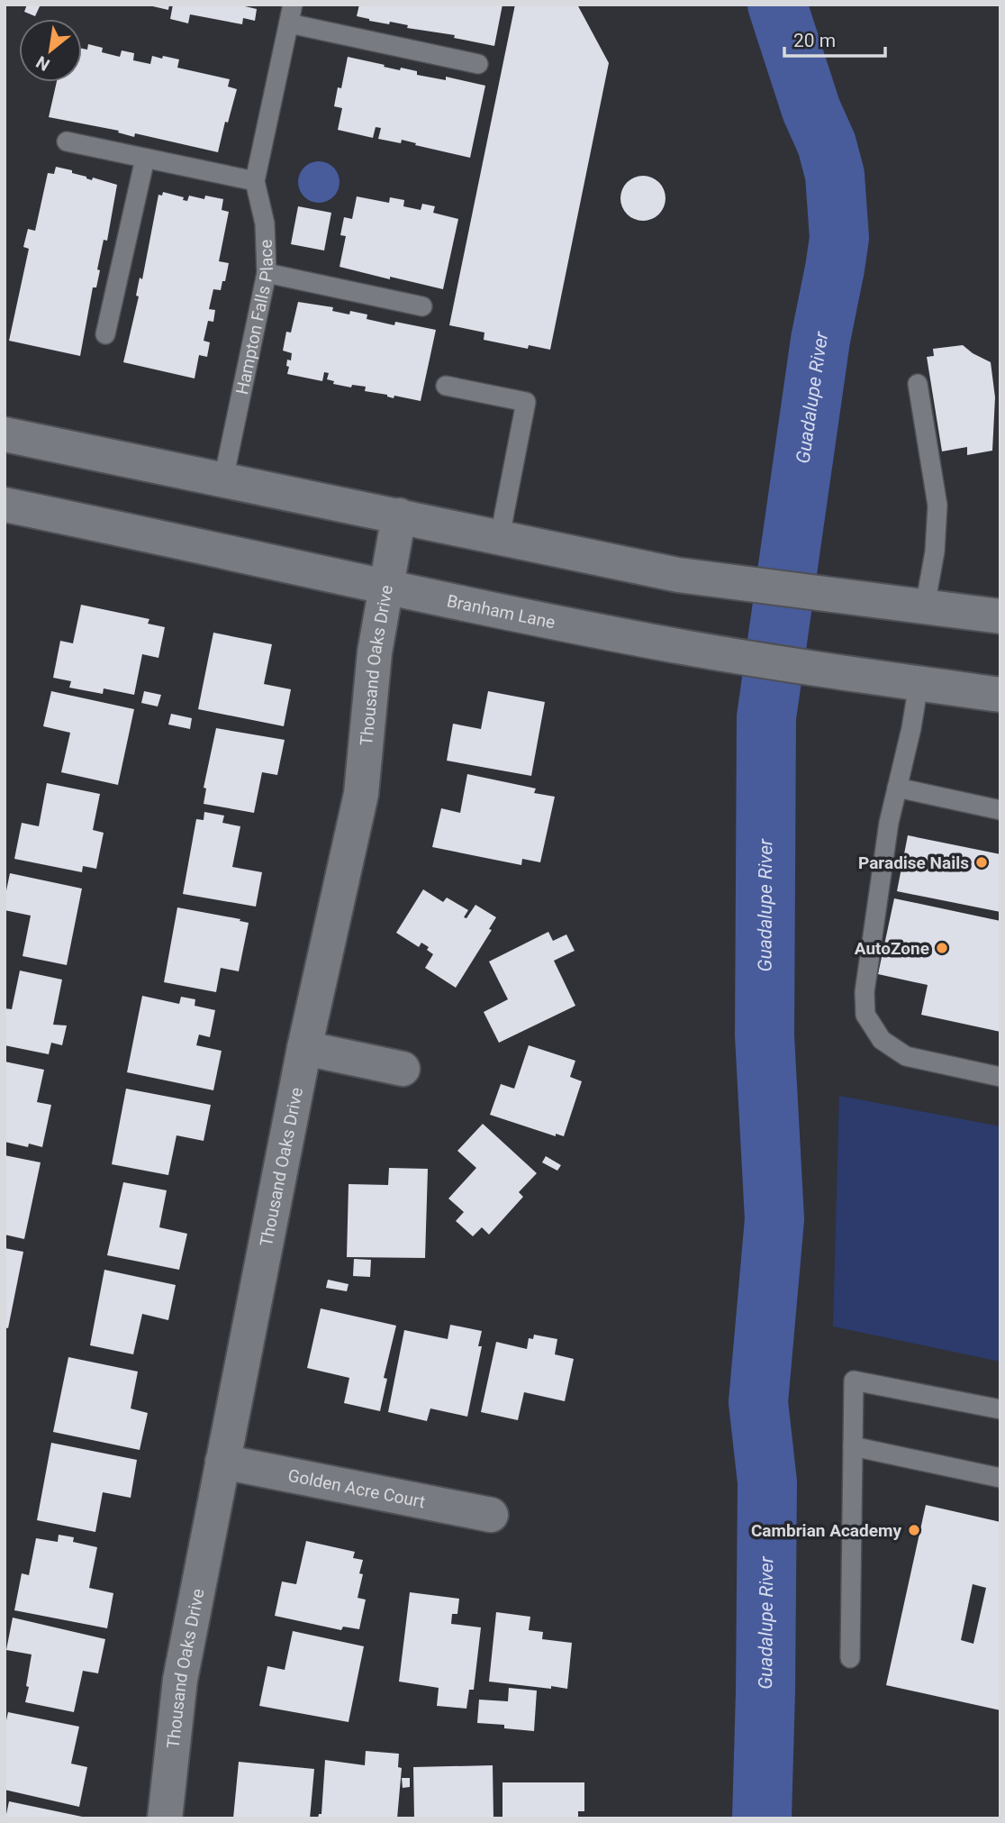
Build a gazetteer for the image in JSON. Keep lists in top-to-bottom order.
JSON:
{
  "streets": {
    "main road": ["Branham Lane", "Thousand Oaks Drive", "Golden Acre Court"],
    "lane": ["Hampton Falls Place"]
  },
  "crossings": [
    ["Branham Lane", "Thousand Oaks Drive"],
    ["Thousand Oaks Drive", "Golden Acre Court"]
  ],
  "water": ["Guadalupe River"],
  "places": ["Paradise Nails", "AutoZone", "Cambrian Academy"],
  "scale_bar": "20 m",
  "north": "bottom left"
}
